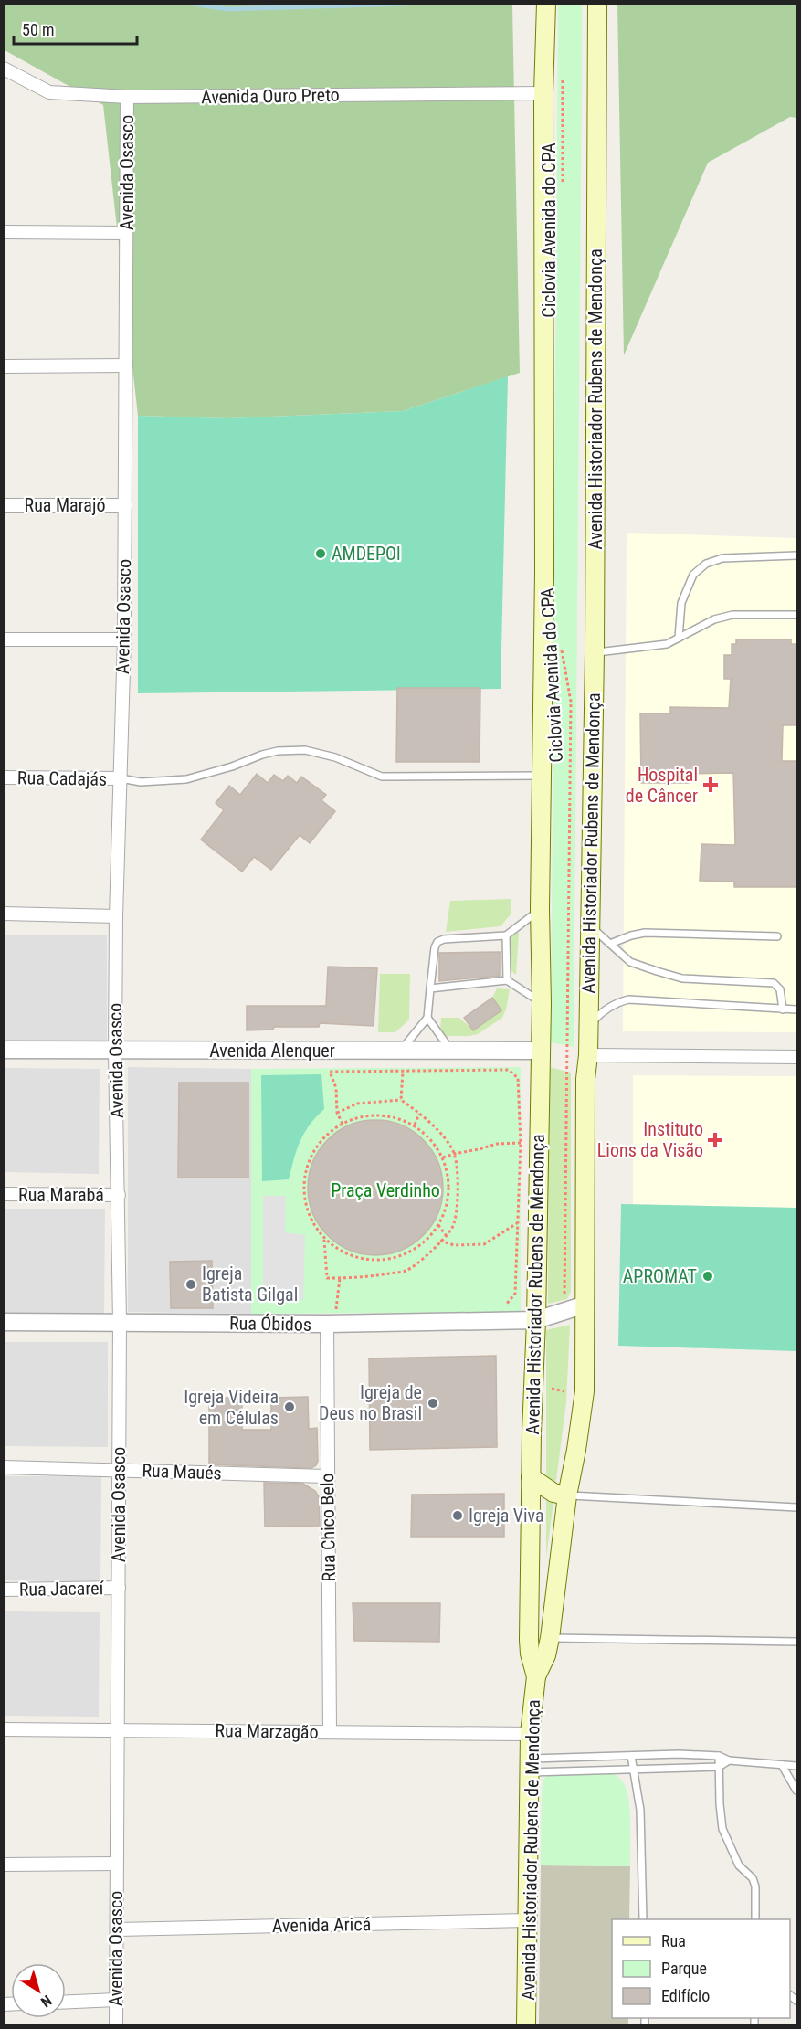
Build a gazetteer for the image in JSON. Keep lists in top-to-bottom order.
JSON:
{
  "streets": {
    "main road": ["Avenida Historiador Rubens de Mendonça"],
    "street": [
      "Avenida Ouro Preto",
      "Avenida Osasco",
      "Rua Marajó",
      "Rua Cadajás",
      "Avenida Alenquer",
      "Rua Marabá",
      "Rua Óbidos",
      "Rua Maués",
      "Rua Chico Belo",
      "Rua Jacareí",
      "Rua Marzagão",
      "Avenida Aricá"
    ],
    "path": ["Ciclovia Avenida do CPA"]
  },
  "crossings": [
    ["Avenida Ouro Preto", "Avenida Osasco"],
    ["Avenida Ouro Preto", "Avenida Historiador Rubens de Mendonça"],
    ["Avenida Osasco", "Rua Marajó"],
    ["Avenida Osasco", "Rua Cadajás"],
    ["Avenida Osasco", "Avenida Alenquer"],
    ["Avenida Osasco", "Rua Marabá"],
    ["Avenida Osasco", "Rua Óbidos"],
    ["Avenida Osasco", "Rua Maués"],
    ["Avenida Osasco", "Rua Jacareí"],
    ["Avenida Osasco", "Rua Marzagão"],
    ["Avenida Osasco", "Avenida Aricá"],
    ["Ciclovia Avenida do CPA", "Rua Óbidos"],
    ["Avenida Historiador Rubens de Mendonça", "Avenida Alenquer"],
    ["Avenida Historiador Rubens de Mendonça", "Rua Óbidos"],
    ["Avenida Historiador Rubens de Mendonça", "Rua Marzagão"],
    ["Avenida Historiador Rubens de Mendonça", "Avenida Aricá"],
    ["Rua Óbidos", "Rua Chico Belo"],
    ["Rua Maués", "Rua Chico Belo"],
    ["Rua Chico Belo", "Rua Marzagão"]
  ],
  "parks": ["Praça Verdinho"],
  "places": {
    "other": [
      "AMDEPOl",
      "APROMAT",
      "Igreja Batista Gilgal",
      "Igreja de Deus no Brasil",
      "Igreja Videira em Células",
      "Igreja Viva"
    ],
    "health": ["Hospital de Câncer", "Instituto Lions da Visão"]
  },
  "legend": ["Rua", "Parque", "Edifício"],
  "scale_bar": "50 m",
  "north": "bottom right"
}
